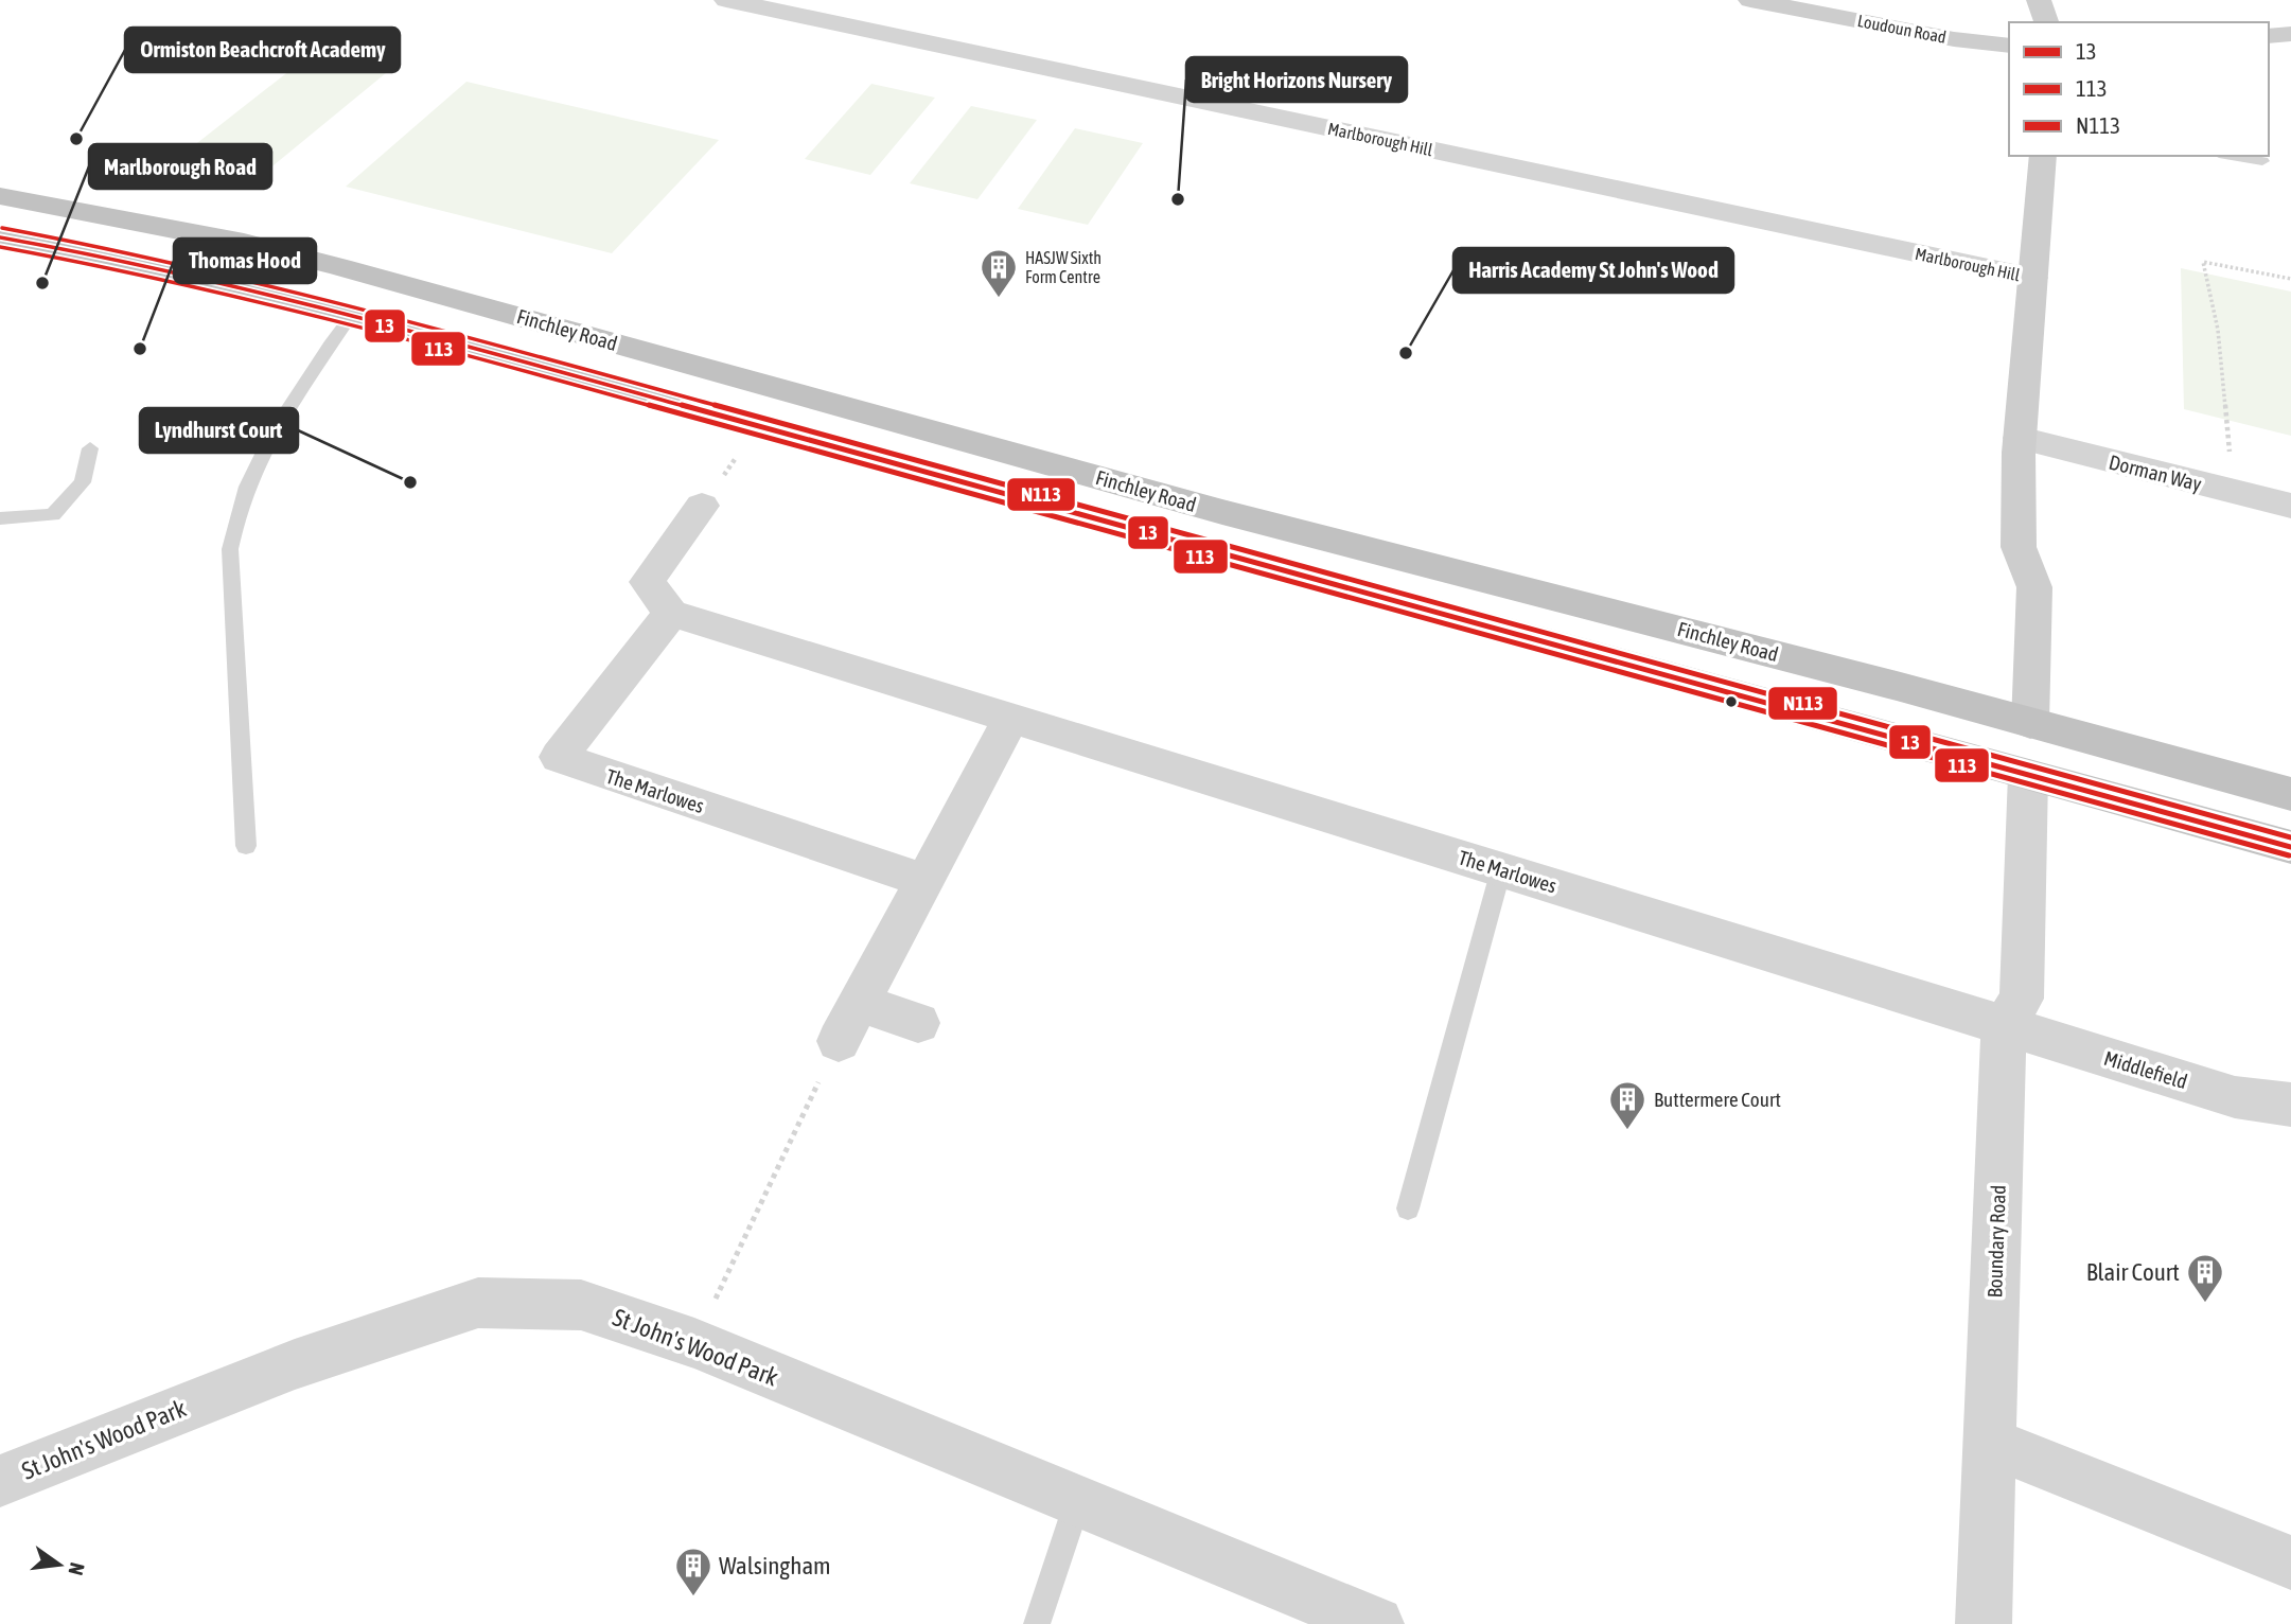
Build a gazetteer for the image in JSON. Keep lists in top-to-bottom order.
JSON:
{
  "streets": {
    "highway": ["Finchley Road"],
    "street": [
      "Loudoun Road",
      "Marlborough Hill",
      "Dorman Way",
      "The Marlowes",
      "Middlefield",
      "Boundary Road",
      "St John's Wood Park"
    ]
  },
  "crossings": [
    ["Finchley Road", "Boundary Road"],
    ["The Marlowes", "Middlefield"],
    ["The Marlowes", "Boundary Road"],
    ["Middlefield", "Boundary Road"]
  ],
  "places": {
    "other": [
      "Ormiston Beachcroft Academy",
      "Bright Horizons Nursery",
      "Marlborough Road",
      "Thomas Hood",
      "Harris Academy St John's Wood",
      "Lyndhurst Court"
    ],
    "building": [
      "HASJW Sixth Form Centre",
      "Buttermere Court",
      "Blair Court",
      "Walsingham"
    ]
  },
  "lines": ["transit line N113", "transit line 13", "transit line 113"],
  "legend": ["13", "113", "N113"],
  "north": "right"
}
